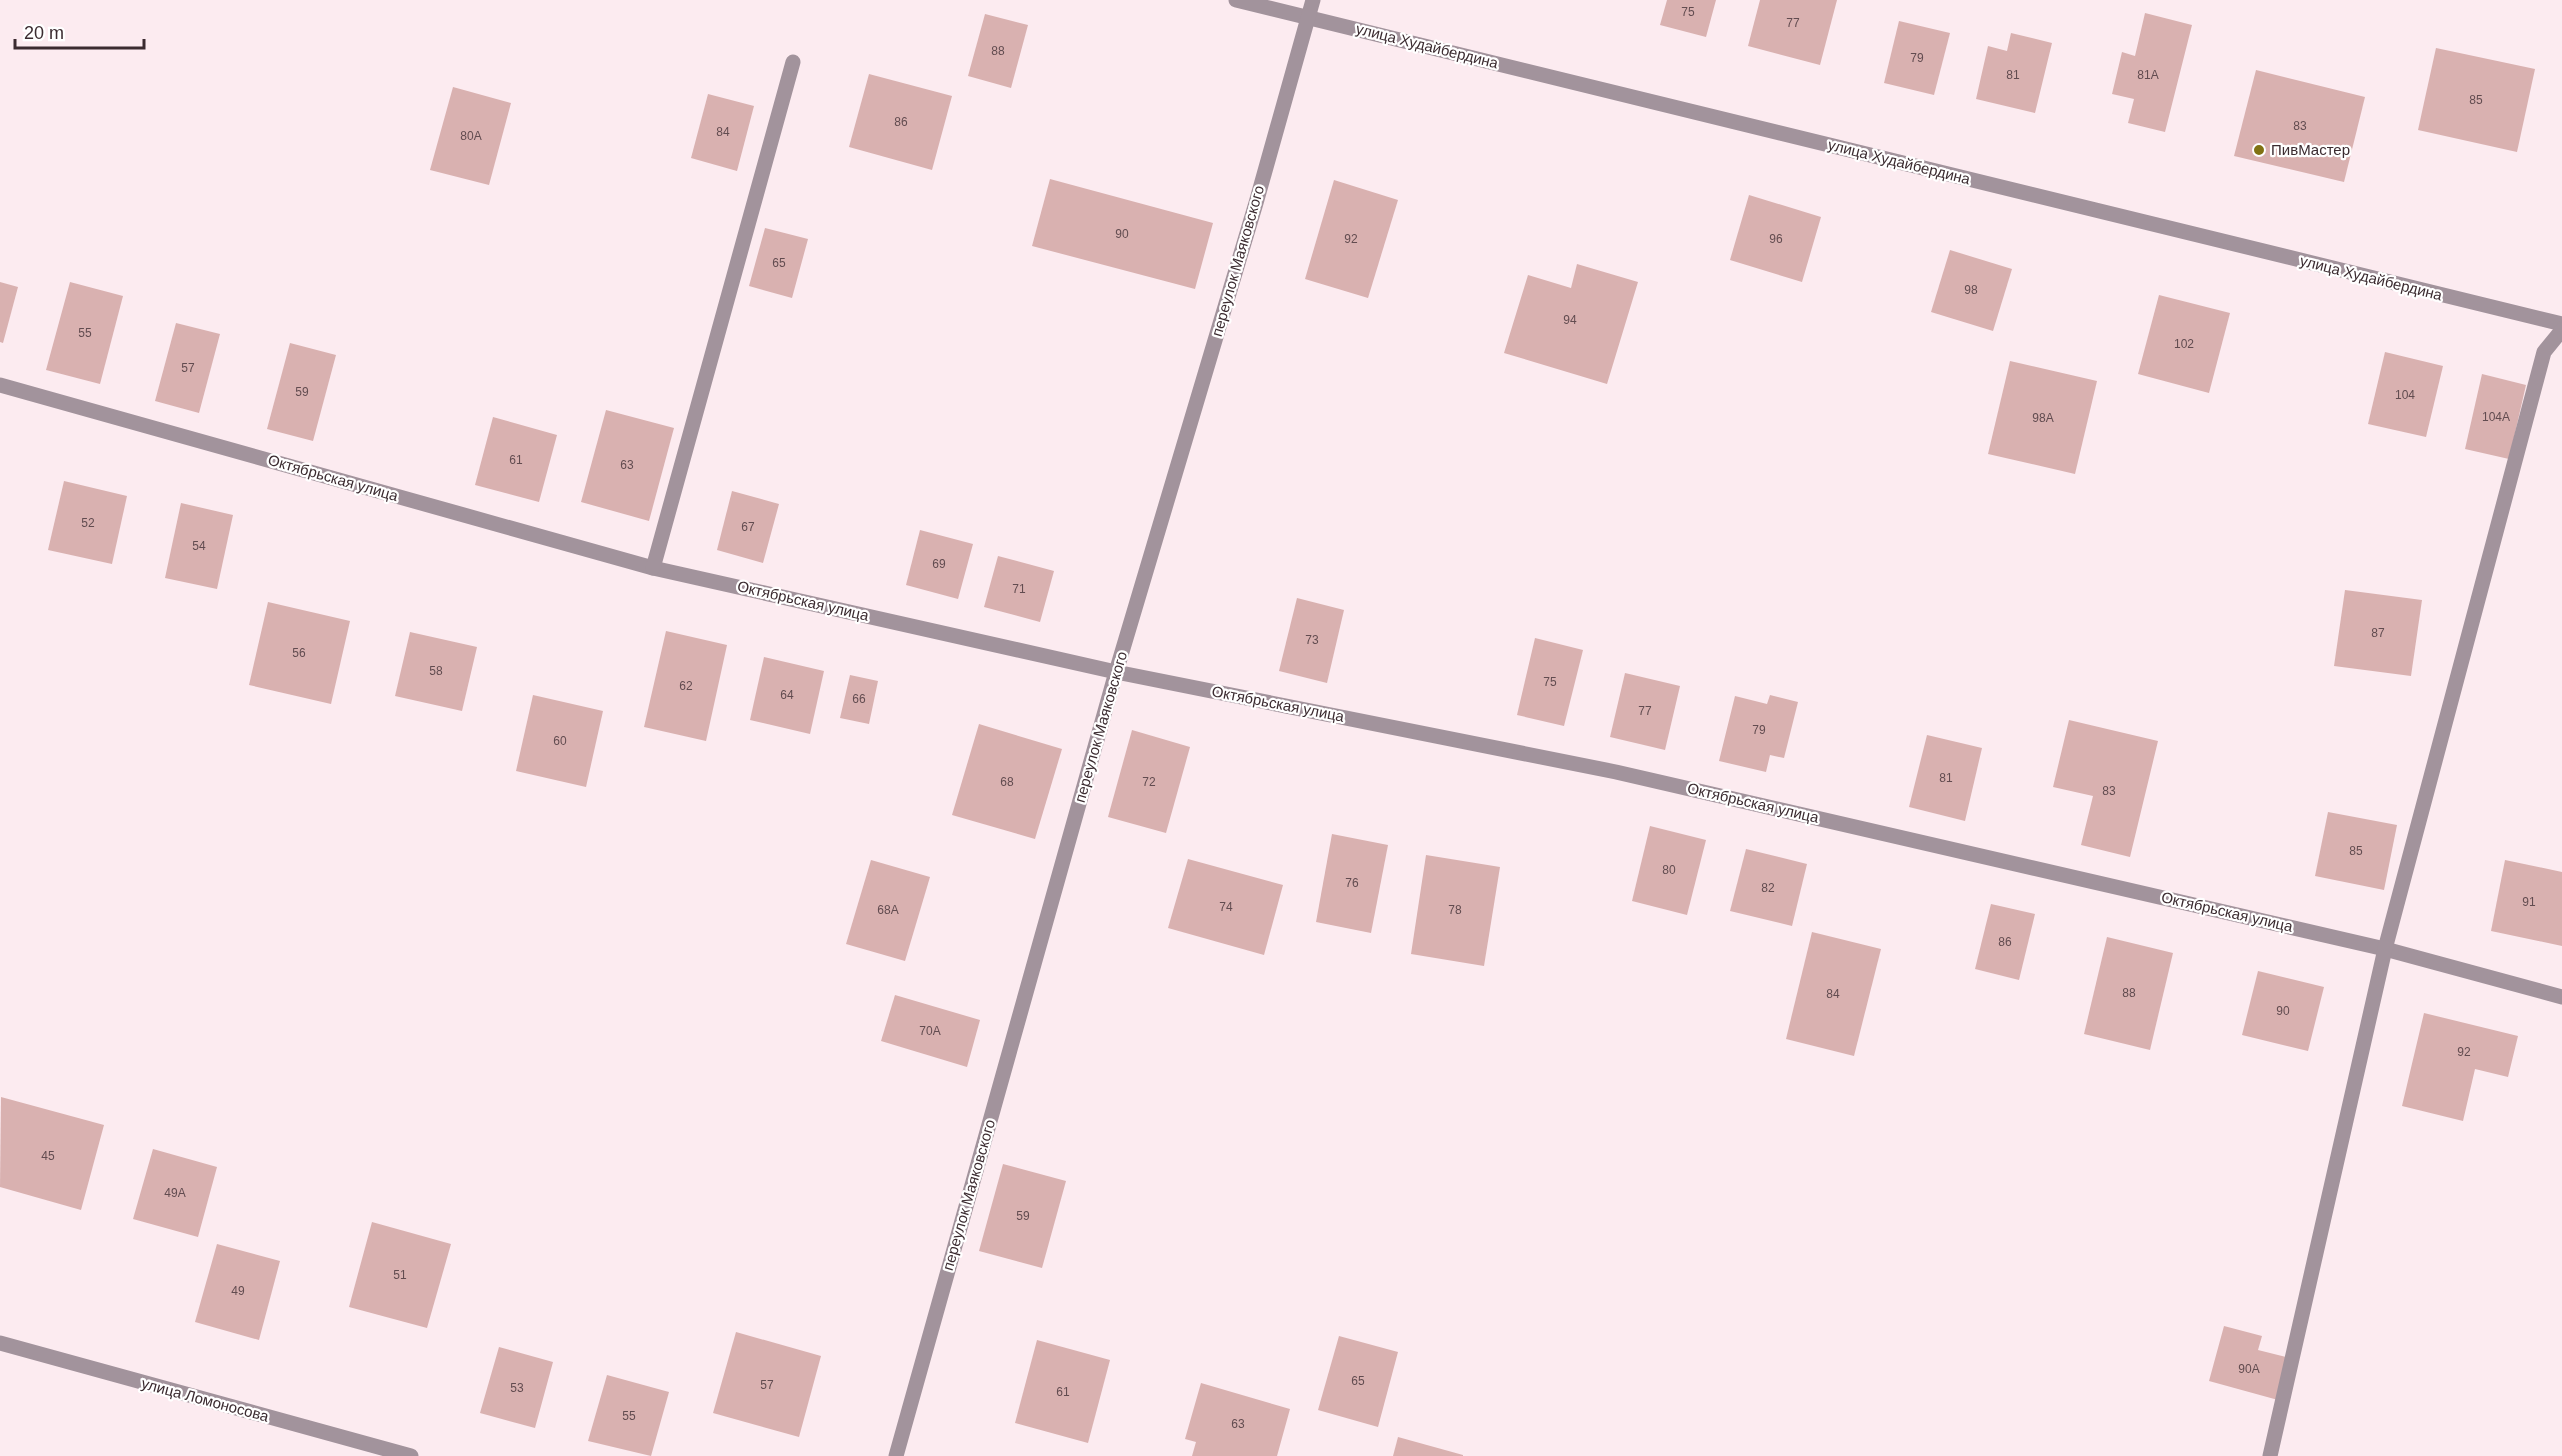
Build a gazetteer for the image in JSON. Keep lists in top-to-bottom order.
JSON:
{
  "streets": {
    "street": [
      "улица Худайбердина",
      "переулок Маяковского",
      "Октябрьская улица",
      "улица Ломоносова"
    ]
  },
  "crossings": [
    ["улица Худайбердина", "переулок Маяковского"],
    ["переулок Маяковского", "Октябрьская улица"]
  ],
  "places": ["ПивМастер"],
  "house_numbers": [
    "75",
    "77",
    "88",
    "79",
    "81",
    "81А",
    "85",
    "86",
    "83",
    "84",
    "80А",
    "90",
    "92",
    "96",
    "65",
    "98",
    "94",
    "55",
    "102",
    "57",
    "59",
    "104",
    "104А",
    "98А",
    "61",
    "63",
    "52",
    "67",
    "54",
    "69",
    "71",
    "87",
    "73",
    "56",
    "58",
    "75",
    "62",
    "64",
    "66",
    "77",
    "79",
    "60",
    "81",
    "68",
    "72",
    "83",
    "85",
    "80",
    "76",
    "82",
    "91",
    "74",
    "68А",
    "78",
    "86",
    "88",
    "84",
    "90",
    "70А",
    "92",
    "45",
    "49А",
    "59",
    "51",
    "49",
    "90А",
    "65",
    "57",
    "53",
    "61",
    "55",
    "63"
  ],
  "scale_bar": "20 m"
}
